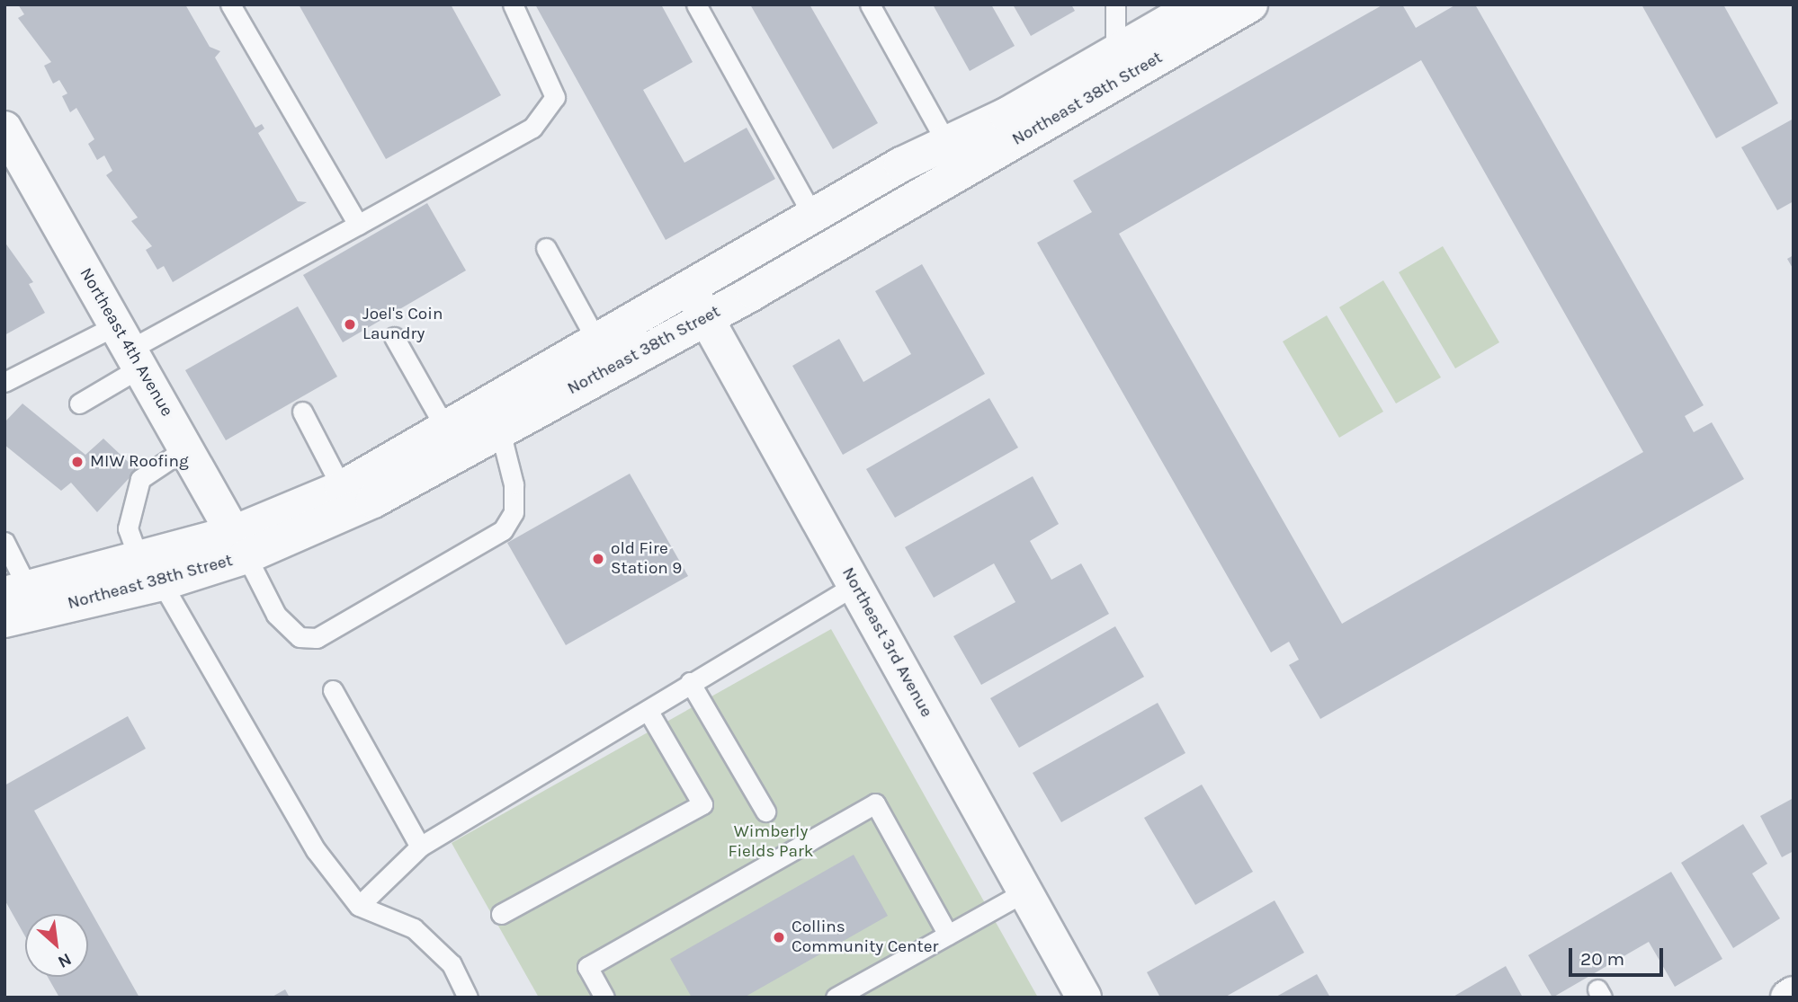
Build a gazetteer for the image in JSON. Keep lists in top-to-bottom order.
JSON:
{
  "streets": {
    "street": ["Northeast 38th Street", "Northeast 4th Avenue", "Northeast 3rd Avenue"]
  },
  "crossings": [
    ["Northeast 38th Street", "Northeast 4th Avenue"],
    ["Northeast 38th Street", "Northeast 3rd Avenue"]
  ],
  "parks": ["Wimberly Fields Park"],
  "places": [
    "Joel's Coin Laundry",
    "MIW Roofing",
    "old Fire Station 9",
    "Collins Community Center"
  ],
  "scale_bar": "20 m",
  "north": "bottom right"
}
